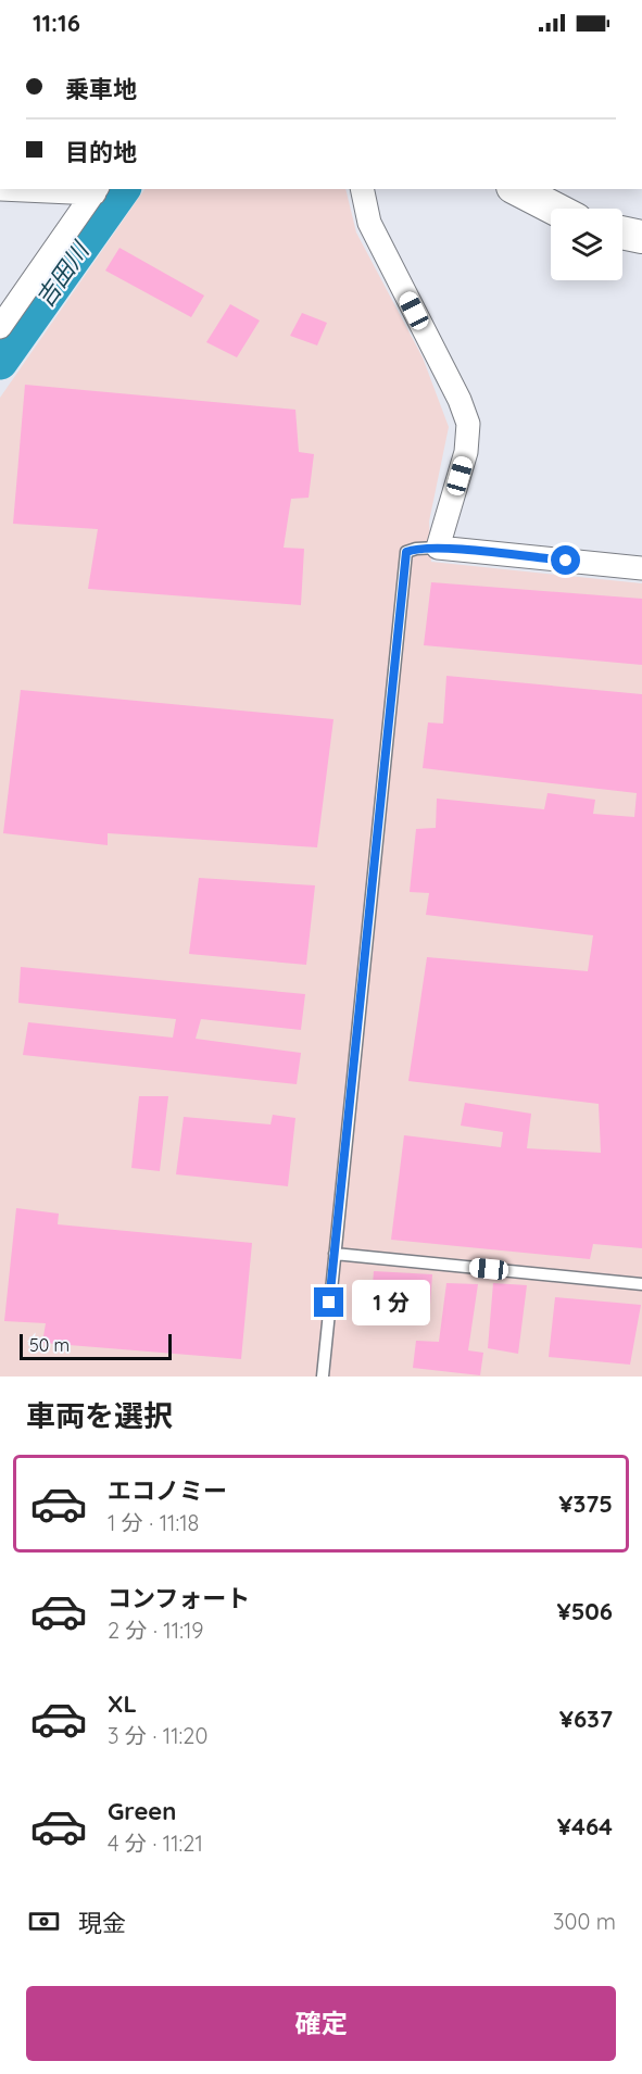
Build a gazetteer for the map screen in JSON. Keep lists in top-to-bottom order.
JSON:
{
  "water": ["吉田川"],
  "scale_bar": "50 m",
  "page": {
    "status": "11:16",
    "banner": ["乗車地", "目的地"],
    "bubble": "1 分",
    "scale": "50 m",
    "heading": "車両を選択",
    "list": [
      {
        "name": "エコノミー",
        "note": "1 分 · 11:18",
        "value": "¥375"
      },
      {
        "name": "コンフォート",
        "note": "2 分 · 11:19",
        "value": "¥506"
      },
      {
        "name": "XL",
        "note": "3 分 · 11:20",
        "value": "¥637"
      },
      {
        "name": "Green",
        "note": "4 分 · 11:21",
        "value": "¥464"
      }
    ],
    "pay": ["現金", "300 m"],
    "buttons": "確定"
  }
}
